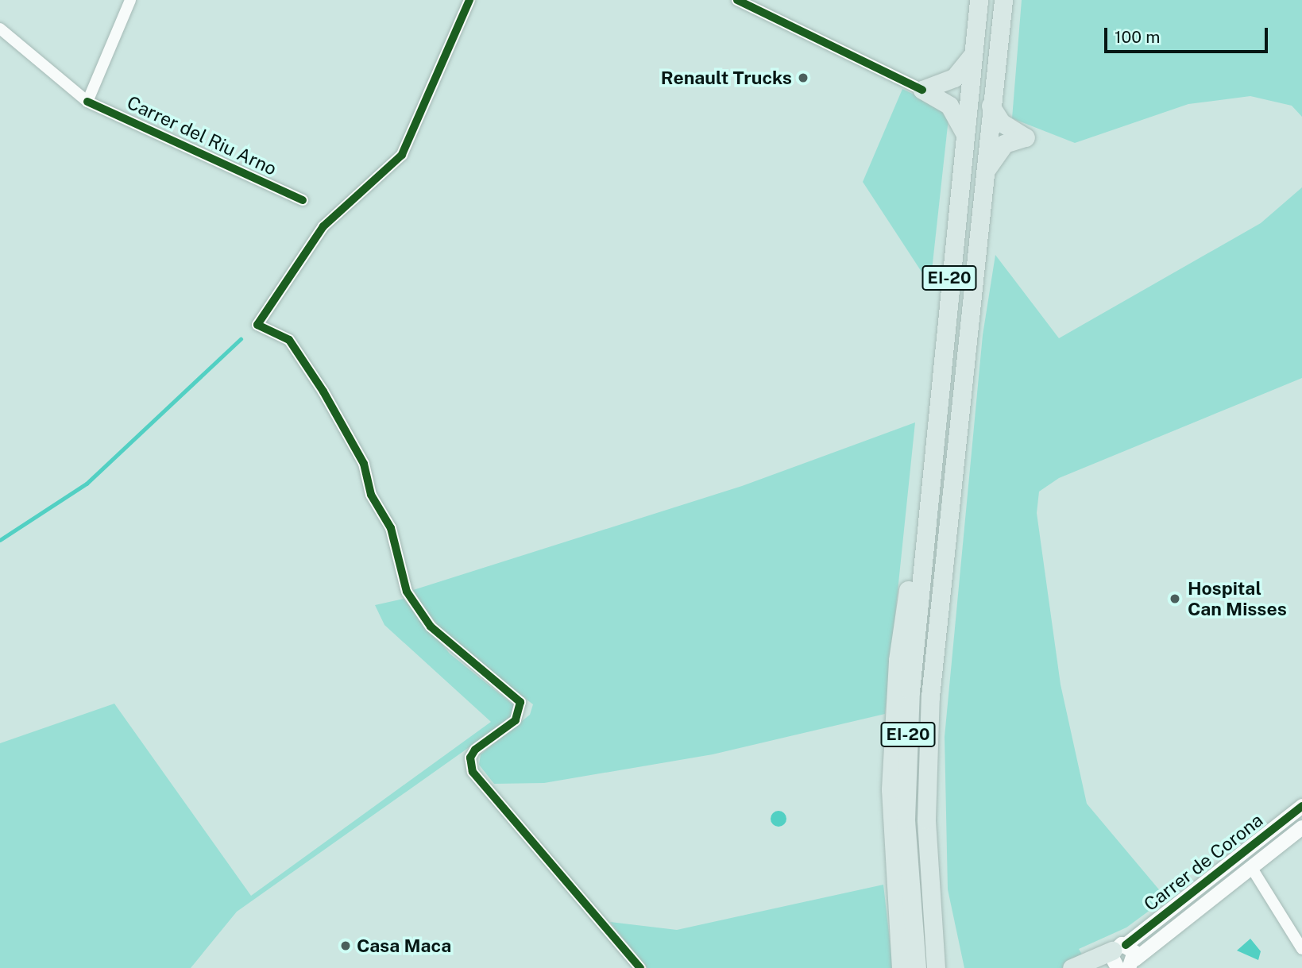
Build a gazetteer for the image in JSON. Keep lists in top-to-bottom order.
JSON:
{
  "streets": {
    "highway": ["EI-20"],
    "street": ["Carrer del Riu Arno", "Carrer de Corona"]
  },
  "places": ["Renault Trucks", "Hospital Can Misses", "Casa Maca"],
  "scale_bar": "100 m"
}
